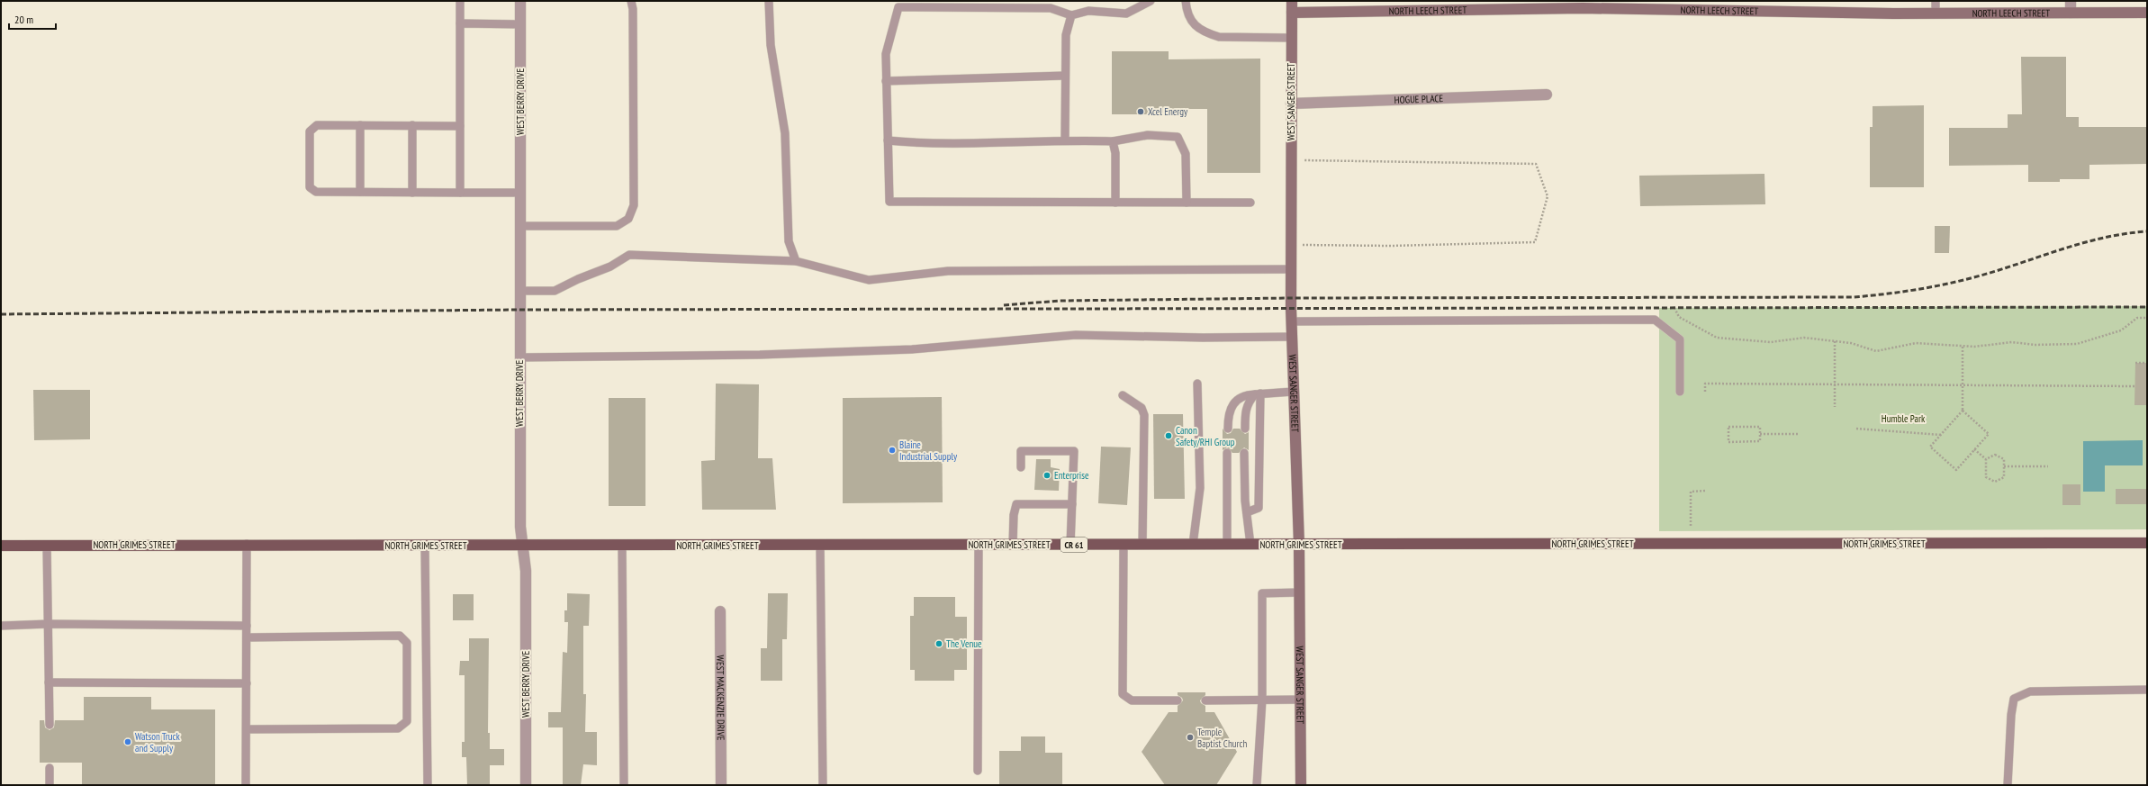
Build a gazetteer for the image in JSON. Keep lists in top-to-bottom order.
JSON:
{
  "streets": {
    "main road": ["NORTH GRIMES STREET", "CR 61"],
    "street": [
      "NORTH LEECH STREET",
      "HOGUE PLACE",
      "WEST BERRY DRIVE",
      "WEST SANGER STREET",
      "WEST MACKENZIE DRIVE"
    ]
  },
  "crossings": [
    ["NORTH LEECH STREET", "WEST SANGER STREET"],
    ["HOGUE PLACE", "WEST SANGER STREET"],
    ["WEST BERRY DRIVE", "NORTH GRIMES STREET"],
    ["WEST SANGER STREET", "NORTH GRIMES STREET"]
  ],
  "parks": ["Humble Park"],
  "places": [
    "Xcel Energy",
    "Canon Safety/RHI Group",
    "Blaine Industrial Supply",
    "Enterprise",
    "The Venue",
    "Temple Baptist Church",
    "Watson Truck and Supply"
  ],
  "scale_bar": "20 m"
}
